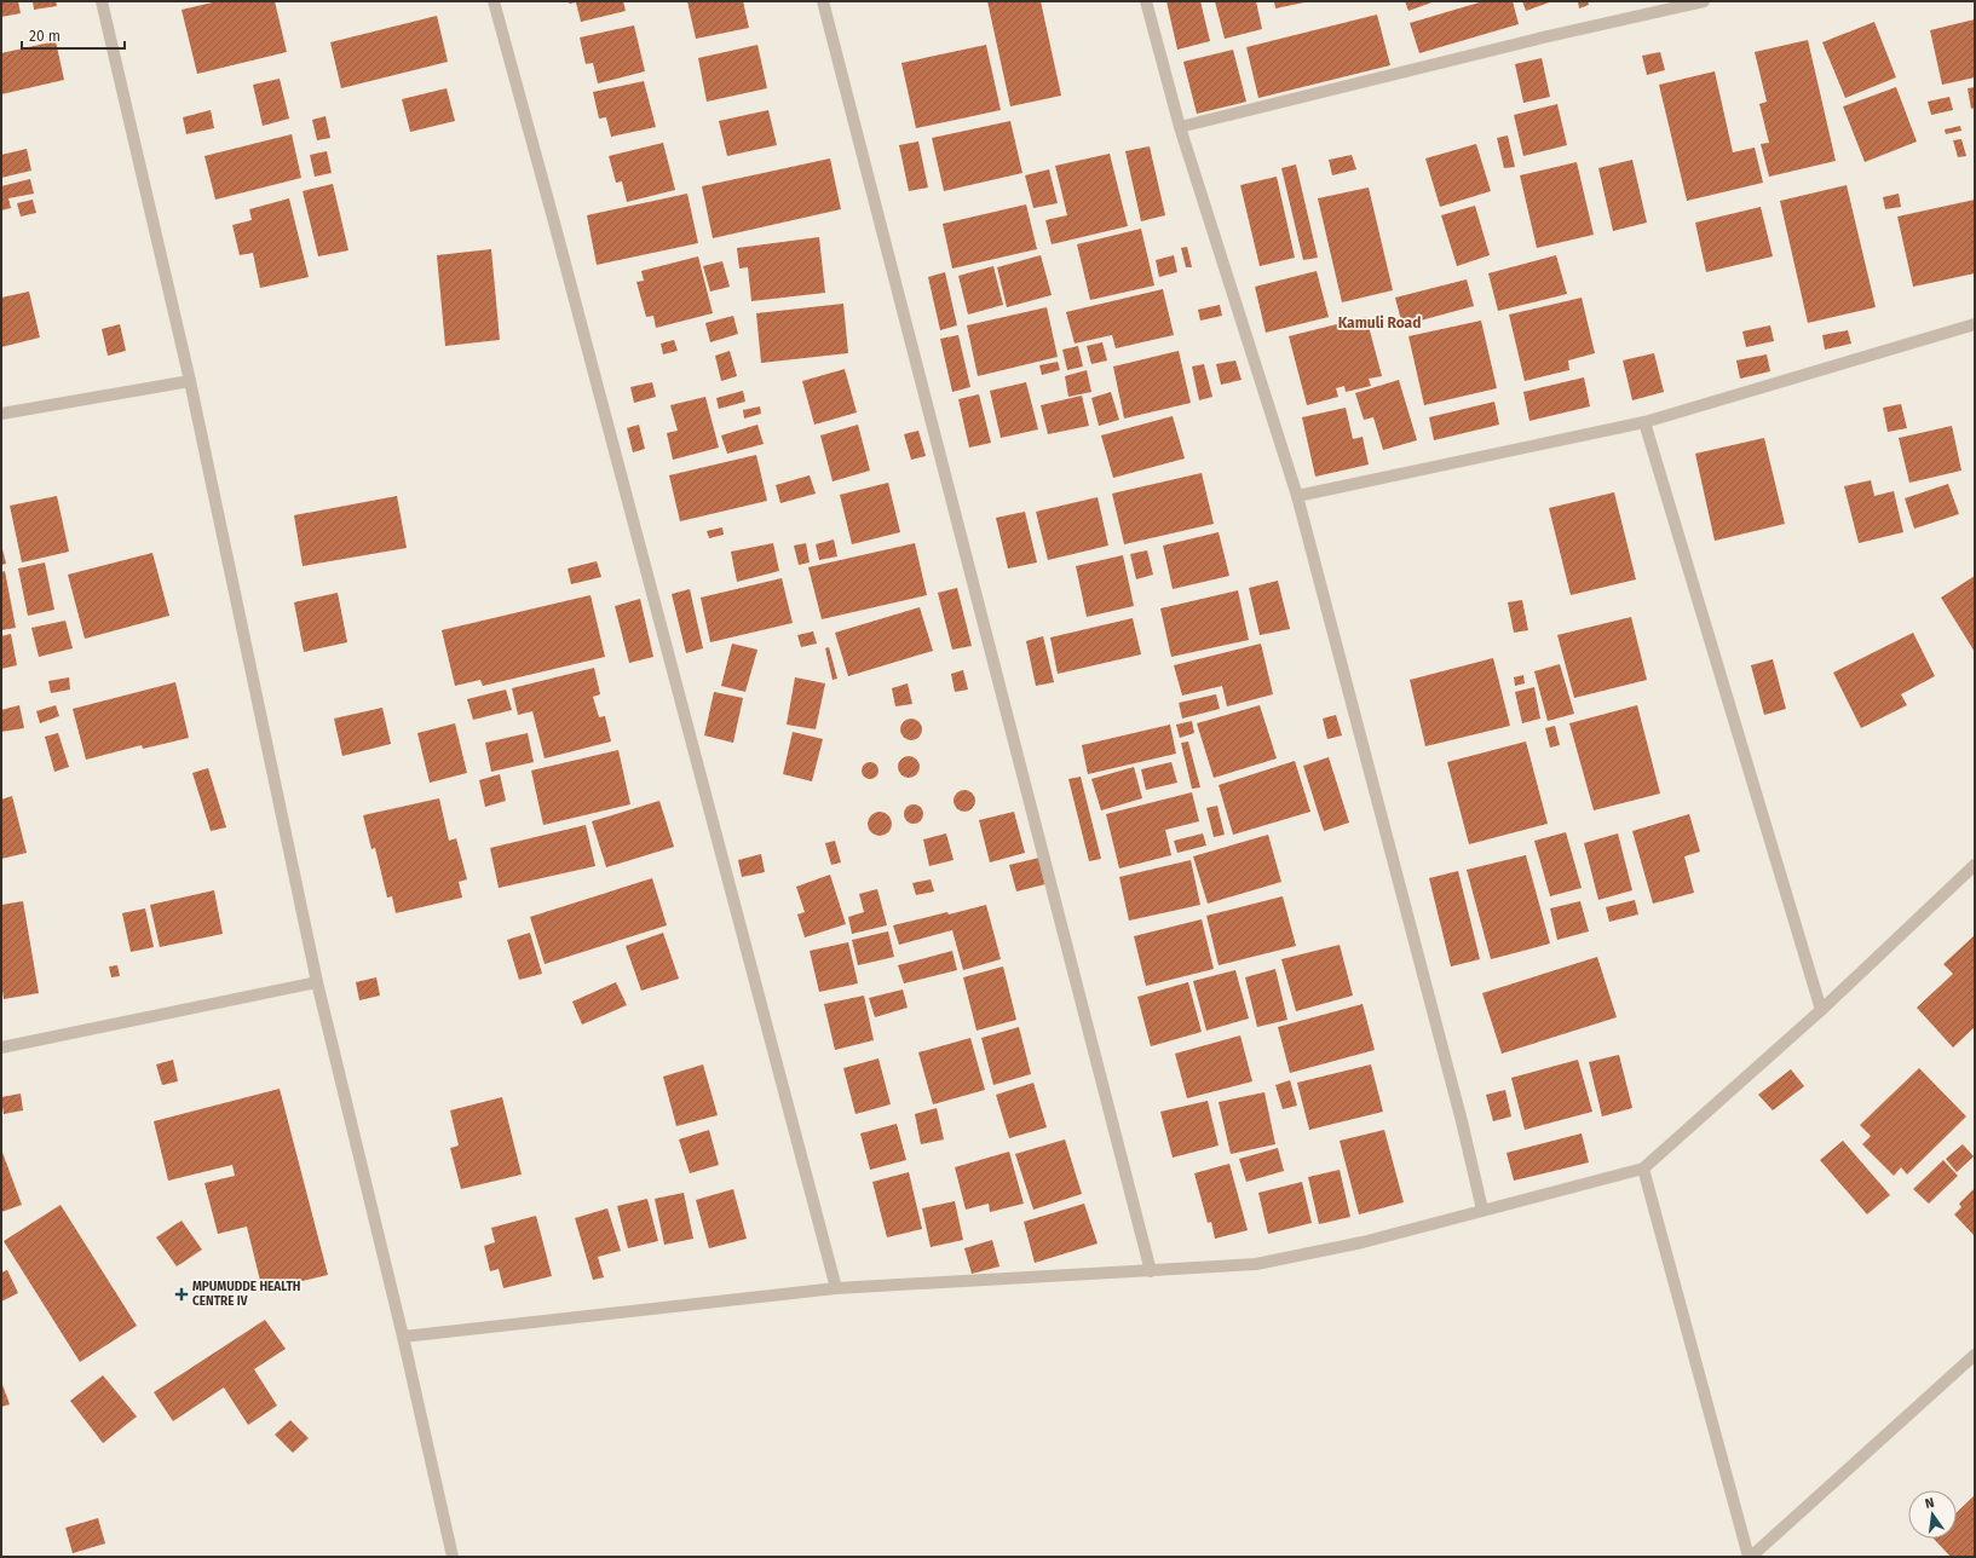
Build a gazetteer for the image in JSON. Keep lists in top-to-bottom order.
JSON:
{
  "districts": ["Kamuli Road"],
  "places": {
    "health": ["MPUMUDDE HEALTH CENTRE IV"]
  },
  "scale_bar": "20 m",
  "north": "top"
}
